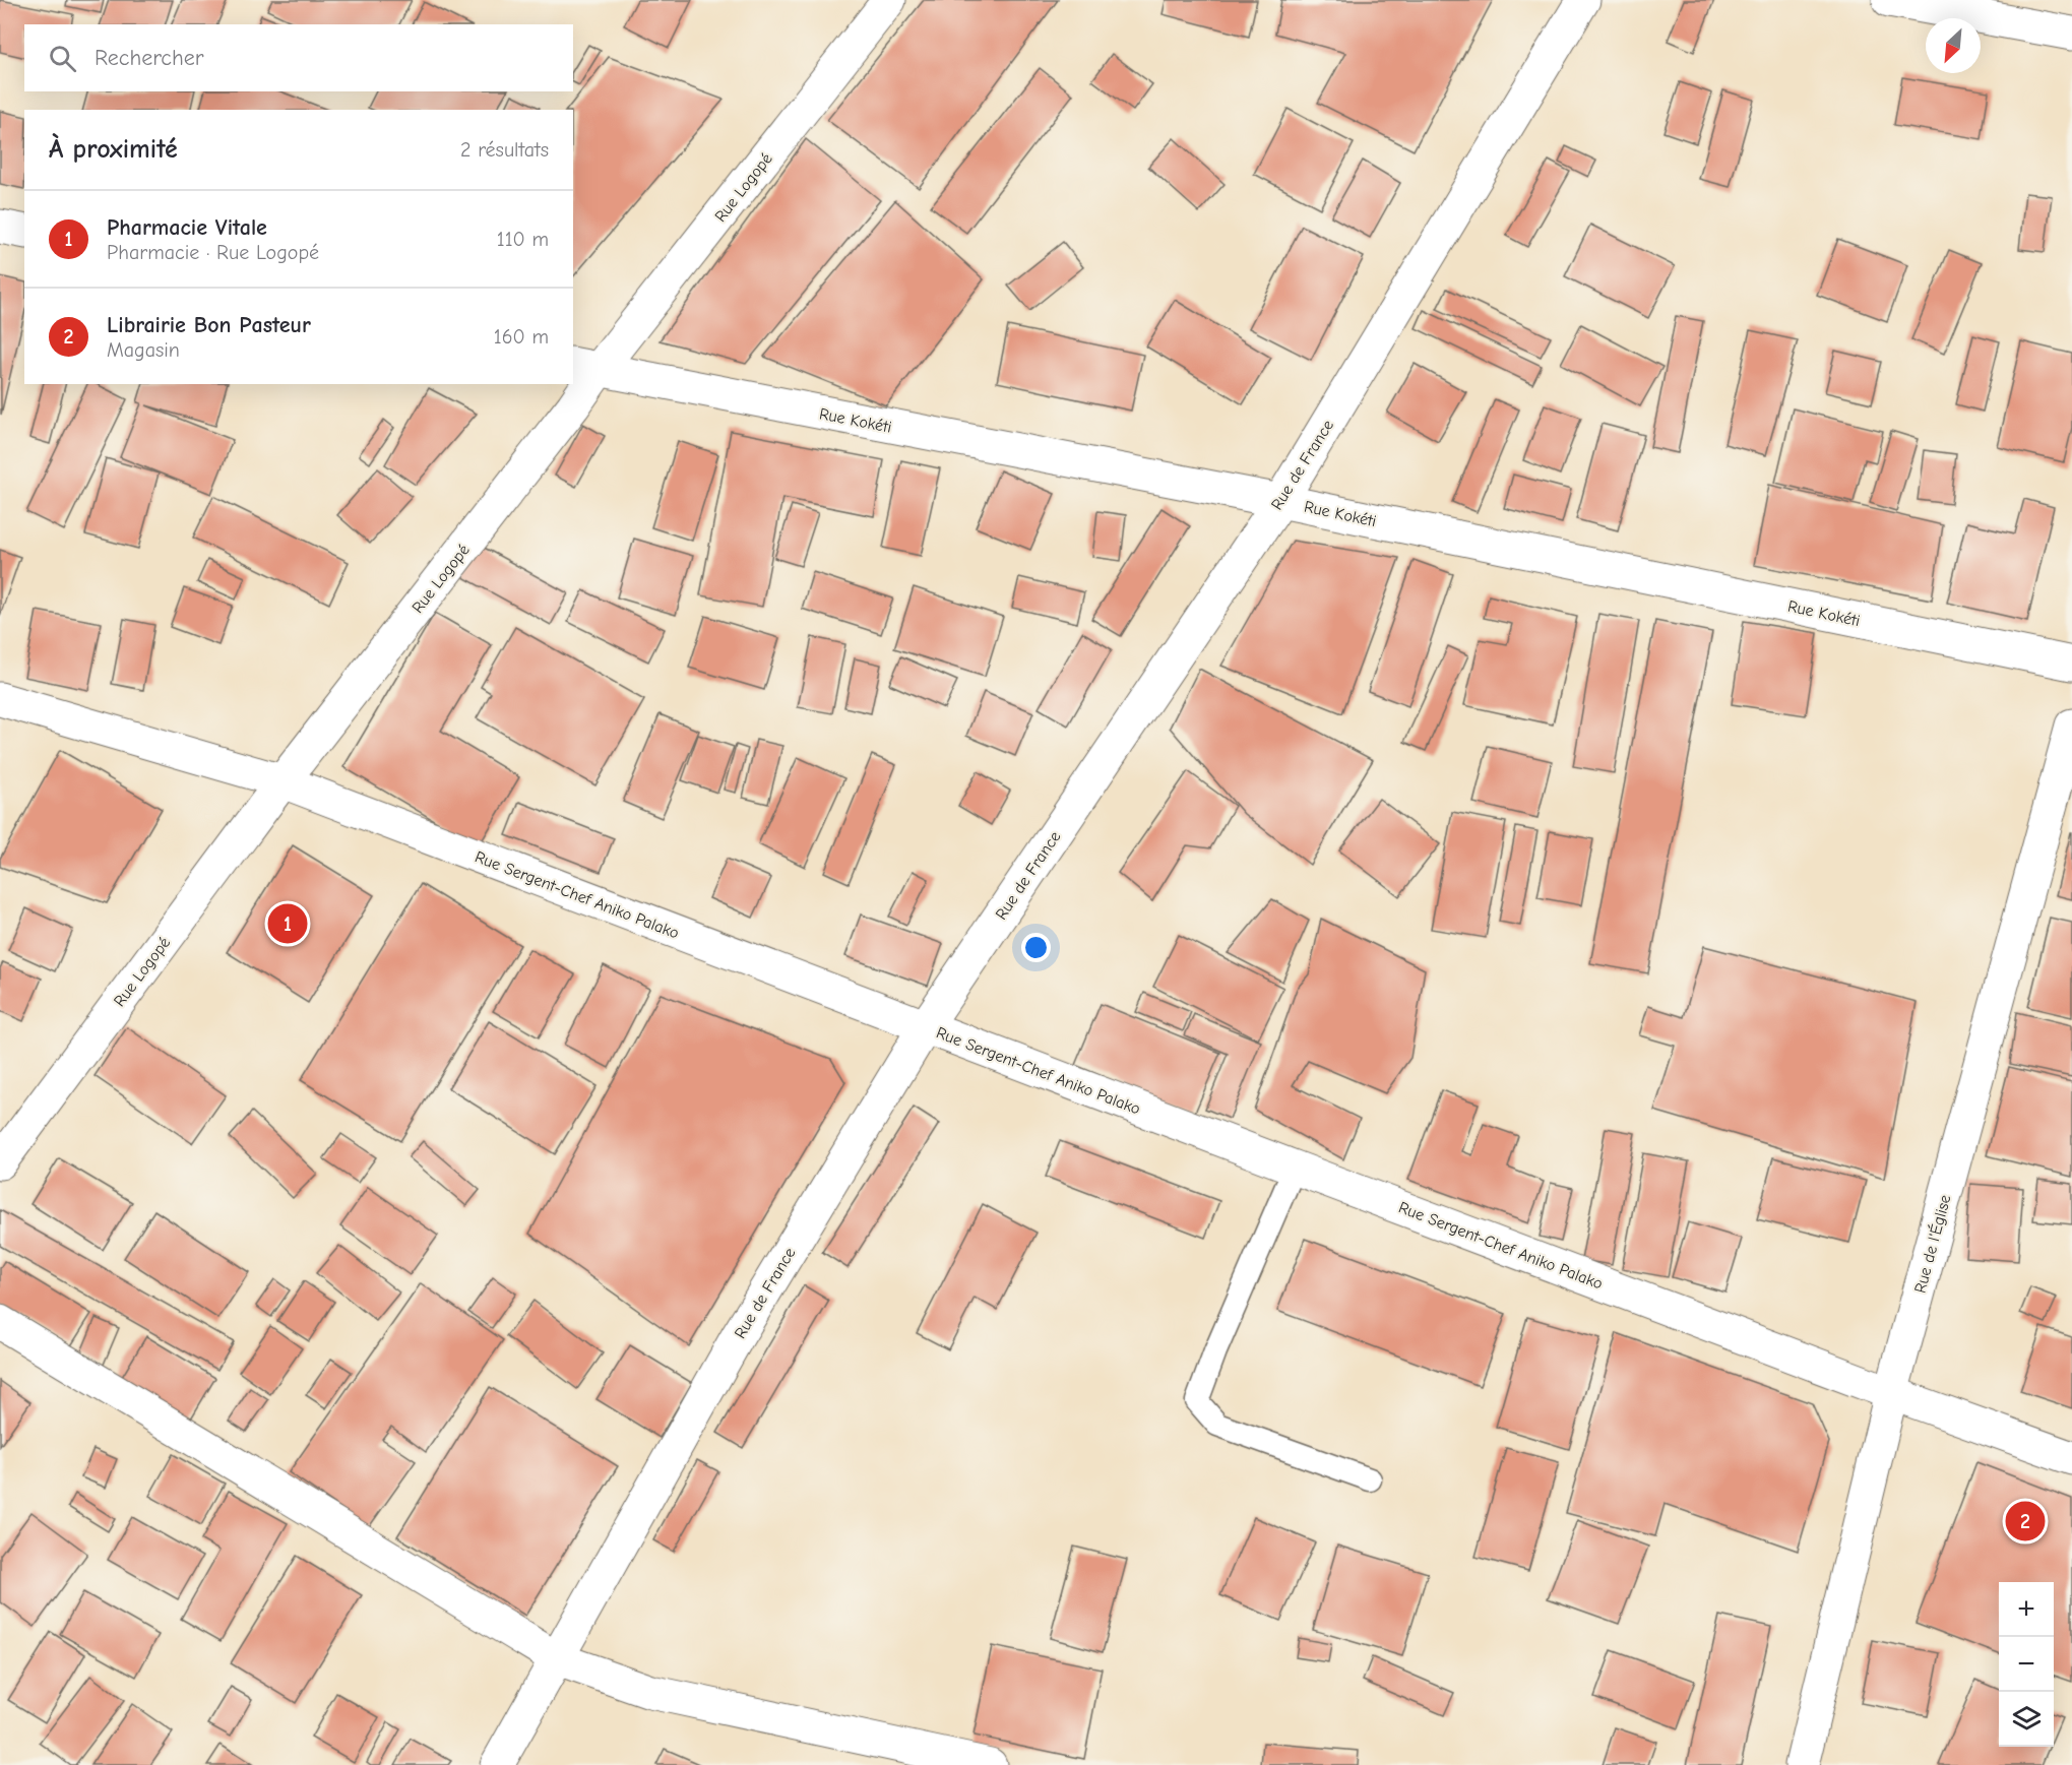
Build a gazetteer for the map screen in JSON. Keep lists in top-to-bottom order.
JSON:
{
  "streets": {
    "street": [
      "Rue Logopé",
      "Rue Kokéti",
      "Rue de France",
      "Rue Sergent-Chef Aniko Palako",
      "Rue de l'Église"
    ]
  },
  "crossings": [
    ["Rue Logopé", "Rue Kokéti"],
    ["Rue Logopé", "Rue Sergent-Chef Aniko Palako"],
    ["Rue Kokéti", "Rue de France"],
    ["Rue de France", "Rue Sergent-Chef Aniko Palako"],
    ["Rue Sergent-Chef Aniko Palako", "Rue de l'Église"]
  ],
  "north": "bottom left",
  "page": {
    "search": "Rechercher",
    "heading": ["À proximité", "2 résultats"],
    "list": [
      {
        "mark": "1",
        "name": "Pharmacie Vitale",
        "note": "Pharmacie · Rue Logopé",
        "value": "110 m"
      },
      {
        "mark": "2",
        "name": "Librairie Bon Pasteur",
        "note": "Magasin",
        "value": "160 m"
      }
    ],
    "pins": ["1", "2"],
    "map_buttons": ["+", "−"]
  }
}
